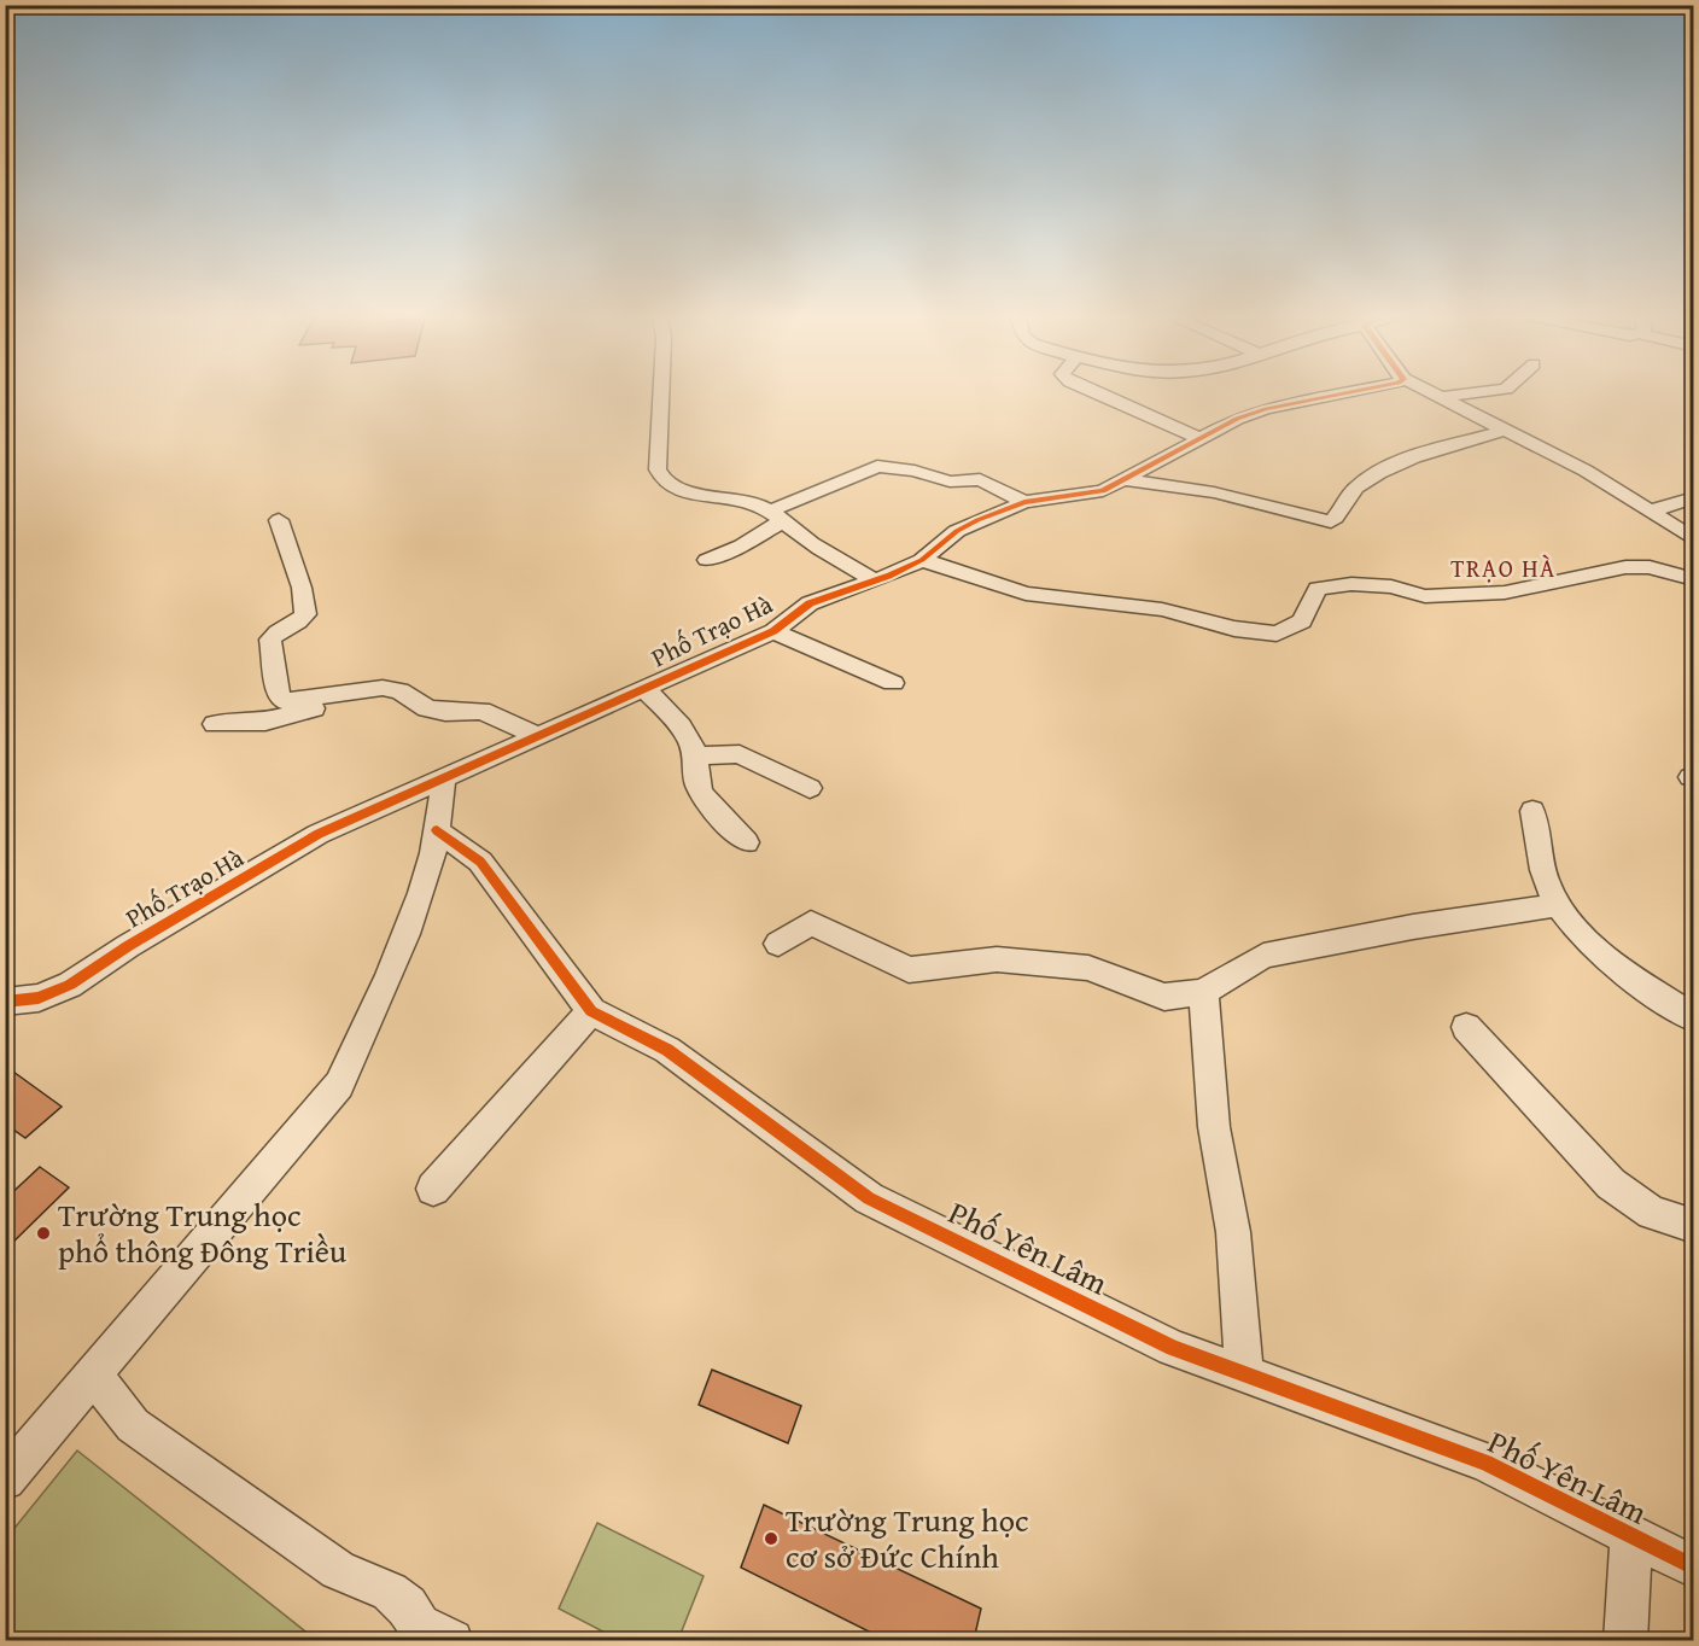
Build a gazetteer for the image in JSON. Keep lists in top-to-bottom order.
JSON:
{
  "streets": {
    "street": ["Phố Trạo Hà", "Phố Yên Lâm"]
  },
  "districts": ["TRẠO HÀ"],
  "places": ["Trường Trung học phổ thông Đông Triều", "Trường Trung học cơ sở Đức Chính"]
}
